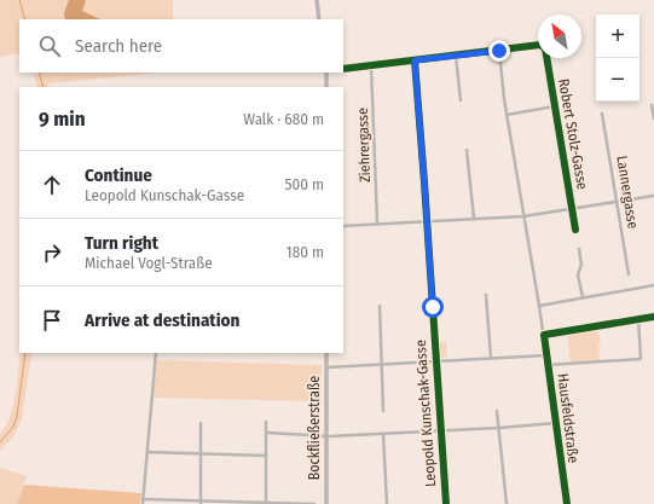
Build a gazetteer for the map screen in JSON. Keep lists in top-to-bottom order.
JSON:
{
  "streets": {
    "main road": ["Bockfließerstraße"],
    "street": [
      "Robert Stolz-Gasse",
      "Ziehrergasse",
      "Lannergasse",
      "Leopold Kunschak-Gasse",
      "Hausfeldstraße"
    ]
  },
  "crossings": [
    ["Robert Stolz-Gasse", "Hausfeldstraße"]
  ],
  "north": "top left",
  "page": {
    "map_buttons": ["+", "−"],
    "search": "Search here",
    "heading": ["9 min", "Walk · 680 m"],
    "list": [
      ["Continue", "Leopold Kunschak-Gasse", "500 m"],
      ["Turn right", "Michael Vogl-Straße", "180 m"],
      "Arrive at destination"
    ]
  }
}
